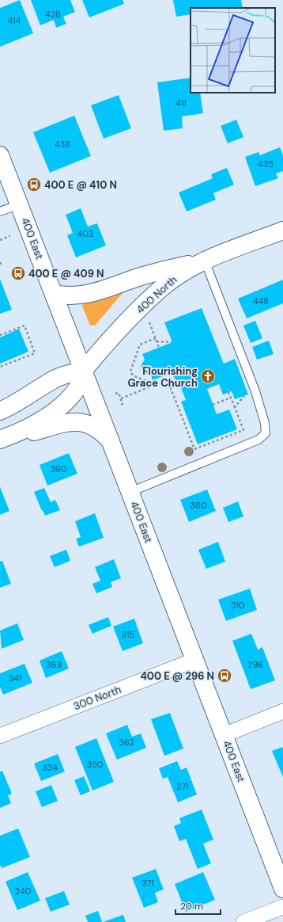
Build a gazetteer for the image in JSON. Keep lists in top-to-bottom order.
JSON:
{
  "streets": {
    "main road": ["400 East", "400 North"],
    "street": ["300 North"]
  },
  "crossings": [
    ["400 East", "400 North"],
    ["400 East", "300 North"]
  ],
  "places": {
    "bus stop": ["400 E @ 410 N", "400 E @ 409 N", "400 E @ 296 N"],
    "church": ["Flourishing Grace Church"]
  },
  "house_numbers": [
    "426",
    "414",
    "411",
    "438",
    "435",
    "403",
    "448",
    "390",
    "360",
    "310",
    "315",
    "363",
    "296",
    "341",
    "362",
    "350",
    "334",
    "271",
    "371",
    "240"
  ],
  "scale_bar": "20 m"
}
